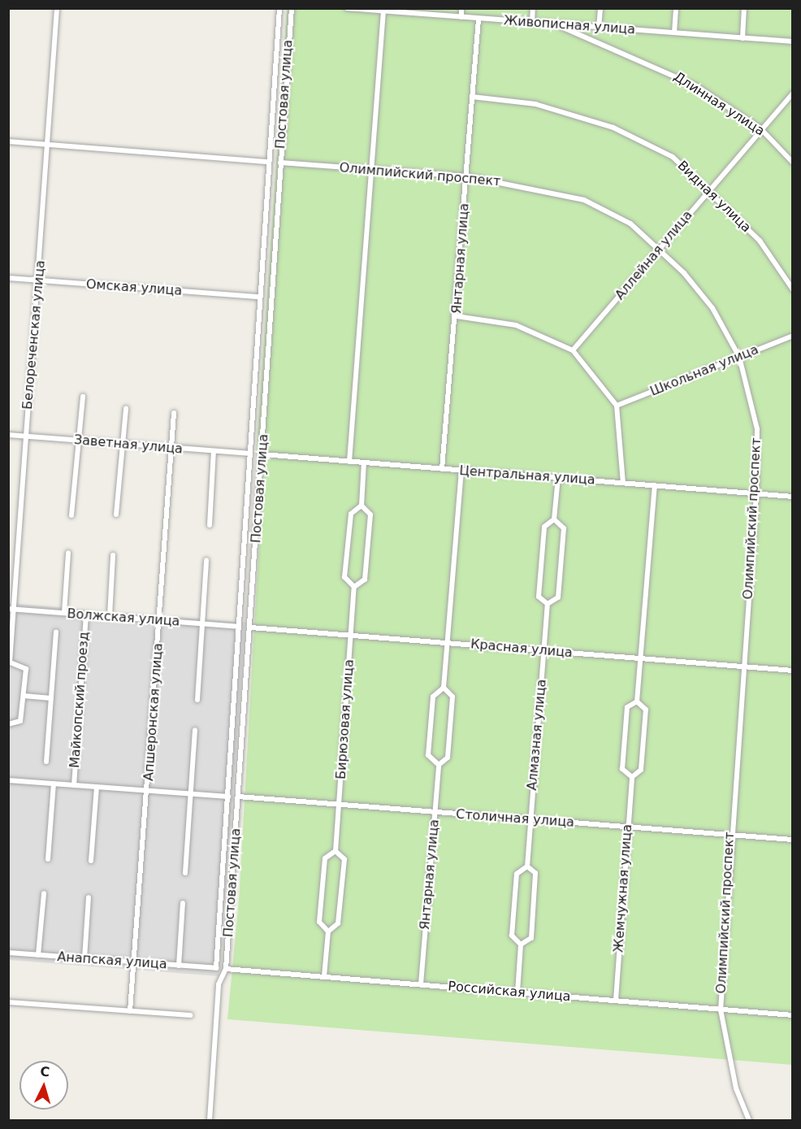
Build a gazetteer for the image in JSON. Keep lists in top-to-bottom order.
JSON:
{
  "streets": {
    "street": [
      "Живописная улица",
      "Постовая улица",
      "Длинная улица",
      "Олимпийский проспект",
      "Видная улица",
      "Аллейная улица",
      "Янтарная улица",
      "Омская улица",
      "Белореченская улица",
      "Школьная улица",
      "Заветная улица",
      "Центральная улица",
      "Волжская улица",
      "Красная улица",
      "Майкопский проезд",
      "Апшеронская улица",
      "Бирюзовая улица",
      "Алмазная улица",
      "Столичная улица",
      "Жемчужная улица",
      "Анапская улица",
      "Российская улица"
    ]
  },
  "crossings": [
    ["Живописная улица", "Длинная улица"],
    ["Живописная улица", "Янтарная улица"],
    ["Постовая улица", "Олимпийский проспект"],
    ["Постовая улица", "Омская улица"],
    ["Постовая улица", "Заветная улица"],
    ["Постовая улица", "Центральная улица"],
    ["Постовая улица", "Волжская улица"],
    ["Постовая улица", "Красная улица"],
    ["Постовая улица", "Столичная улица"],
    ["Постовая улица", "Анапская улица"],
    ["Постовая улица", "Российская улица"],
    ["Длинная улица", "Аллейная улица"],
    ["Олимпийский проспект", "Аллейная улица"],
    ["Олимпийский проспект", "Янтарная улица"],
    ["Олимпийский проспект", "Школьная улица"],
    ["Олимпийский проспект", "Центральная улица"],
    ["Олимпийский проспект", "Красная улица"],
    ["Олимпийский проспект", "Столичная улица"],
    ["Олимпийский проспект", "Российская улица"],
    ["Видная улица", "Аллейная улица"],
    ["Видная улица", "Янтарная улица"],
    ["Янтарная улица", "Центральная улица"],
    ["Янтарная улица", "Красная улица"],
    ["Янтарная улица", "Столичная улица"],
    ["Янтарная улица", "Российская улица"],
    ["Омская улица", "Белореченская улица"],
    ["Белореченская улица", "Заветная улица"],
    ["Белореченская улица", "Волжская улица"],
    ["Заветная улица", "Апшеронская улица"],
    ["Центральная улица", "Бирюзовая улица"],
    ["Центральная улица", "Алмазная улица"],
    ["Центральная улица", "Жемчужная улица"],
    ["Волжская улица", "Майкопский проезд"],
    ["Волжская улица", "Апшеронская улица"],
    ["Красная улица", "Бирюзовая улица"],
    ["Красная улица", "Алмазная улица"],
    ["Красная улица", "Жемчужная улица"],
    ["Апшеронская улица", "Анапская улица"],
    ["Бирюзовая улица", "Столичная улица"],
    ["Бирюзовая улица", "Российская улица"],
    ["Алмазная улица", "Столичная улица"],
    ["Алмазная улица", "Российская улица"],
    ["Столичная улица", "Жемчужная улица"],
    ["Жемчужная улица", "Российская улица"]
  ],
  "north": "top"
}
